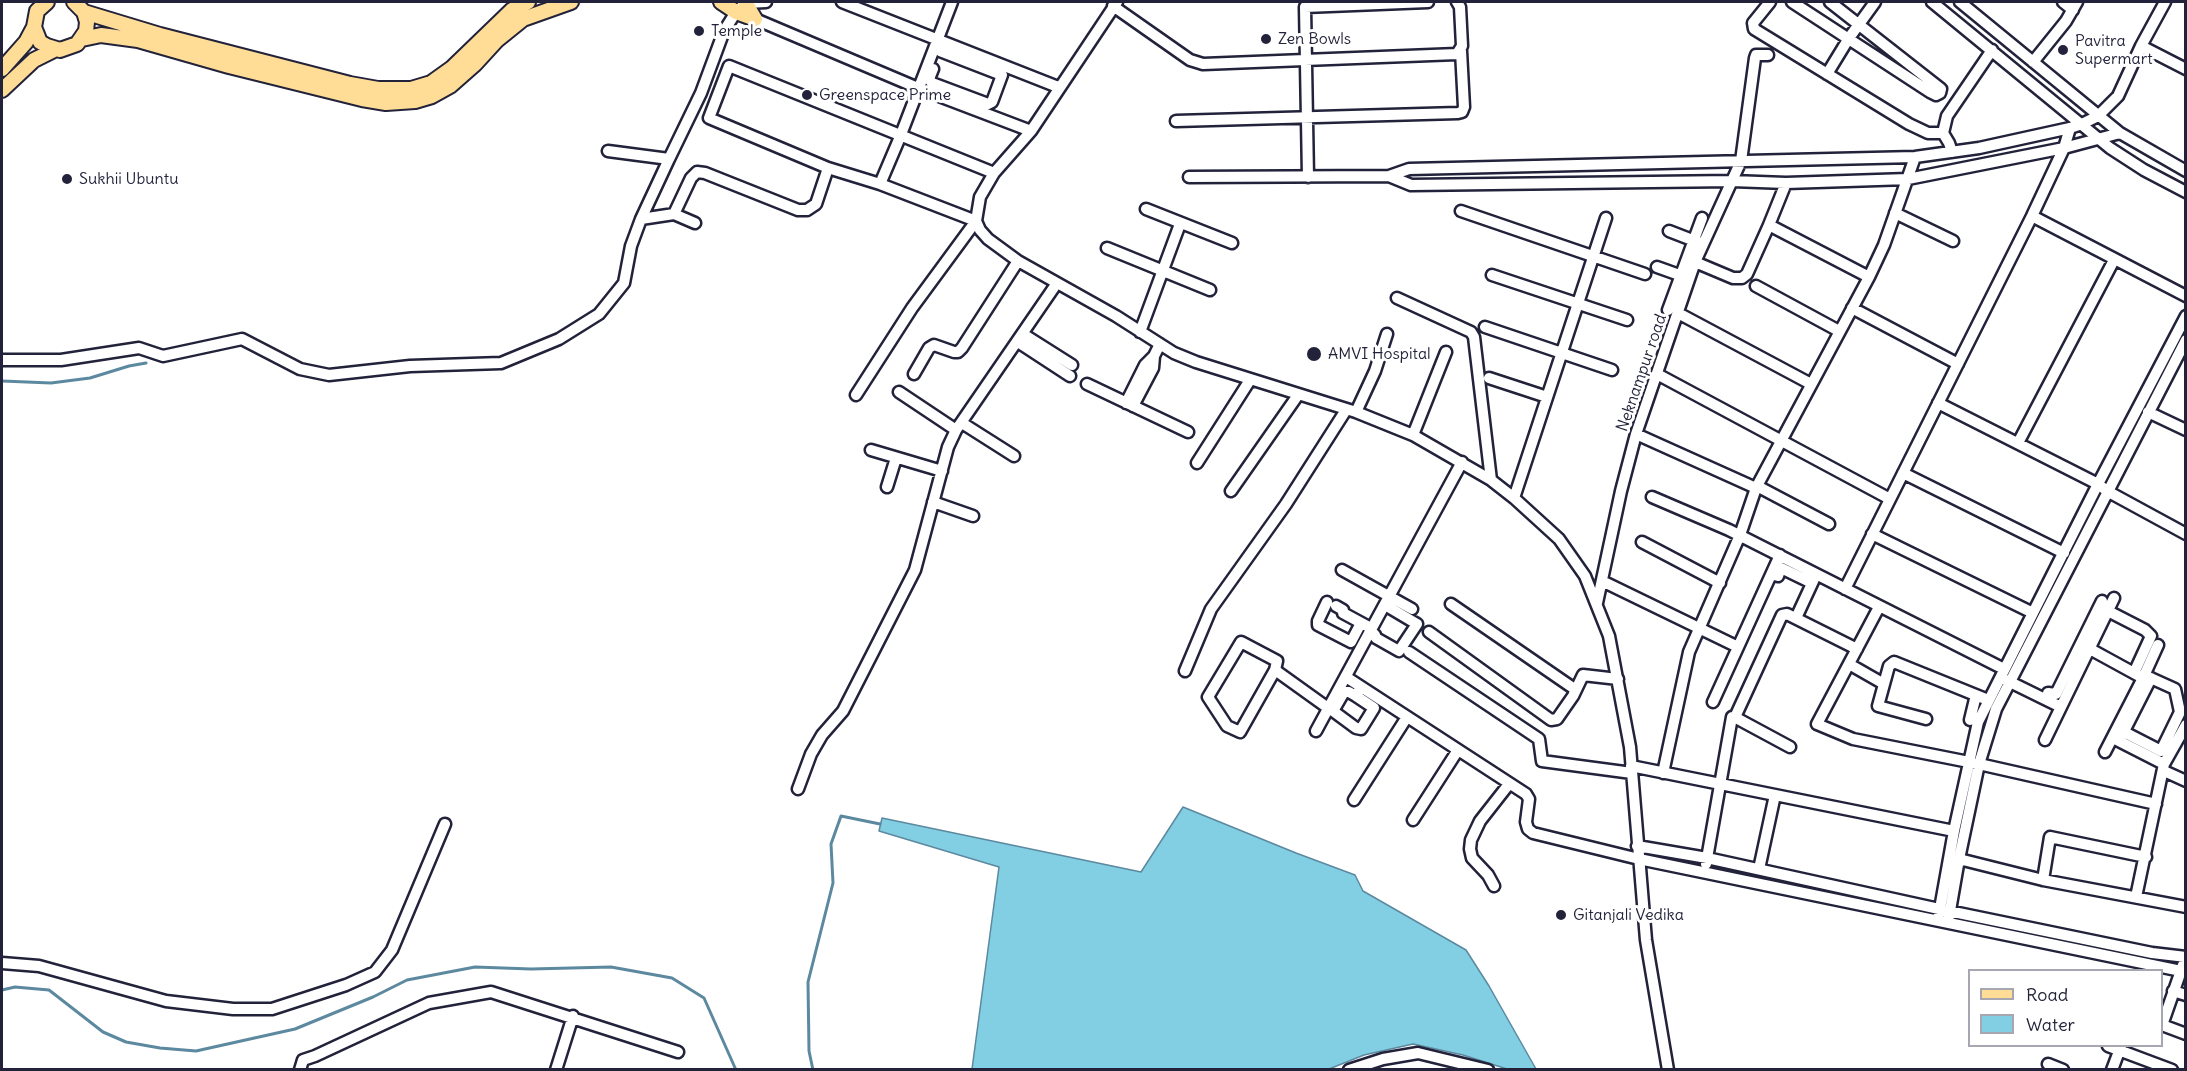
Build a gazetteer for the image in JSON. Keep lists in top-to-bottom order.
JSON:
{
  "streets": {
    "street": ["Neknampur road"]
  },
  "places": [
    "Temple",
    "Zen Bowls",
    "Pavitra Supermart",
    "Greenspace Prime",
    "Sukhii Ubuntu",
    "AMVI Hospital",
    "Gitanjali Vedika"
  ],
  "legend": ["Road", "Water"]
}
